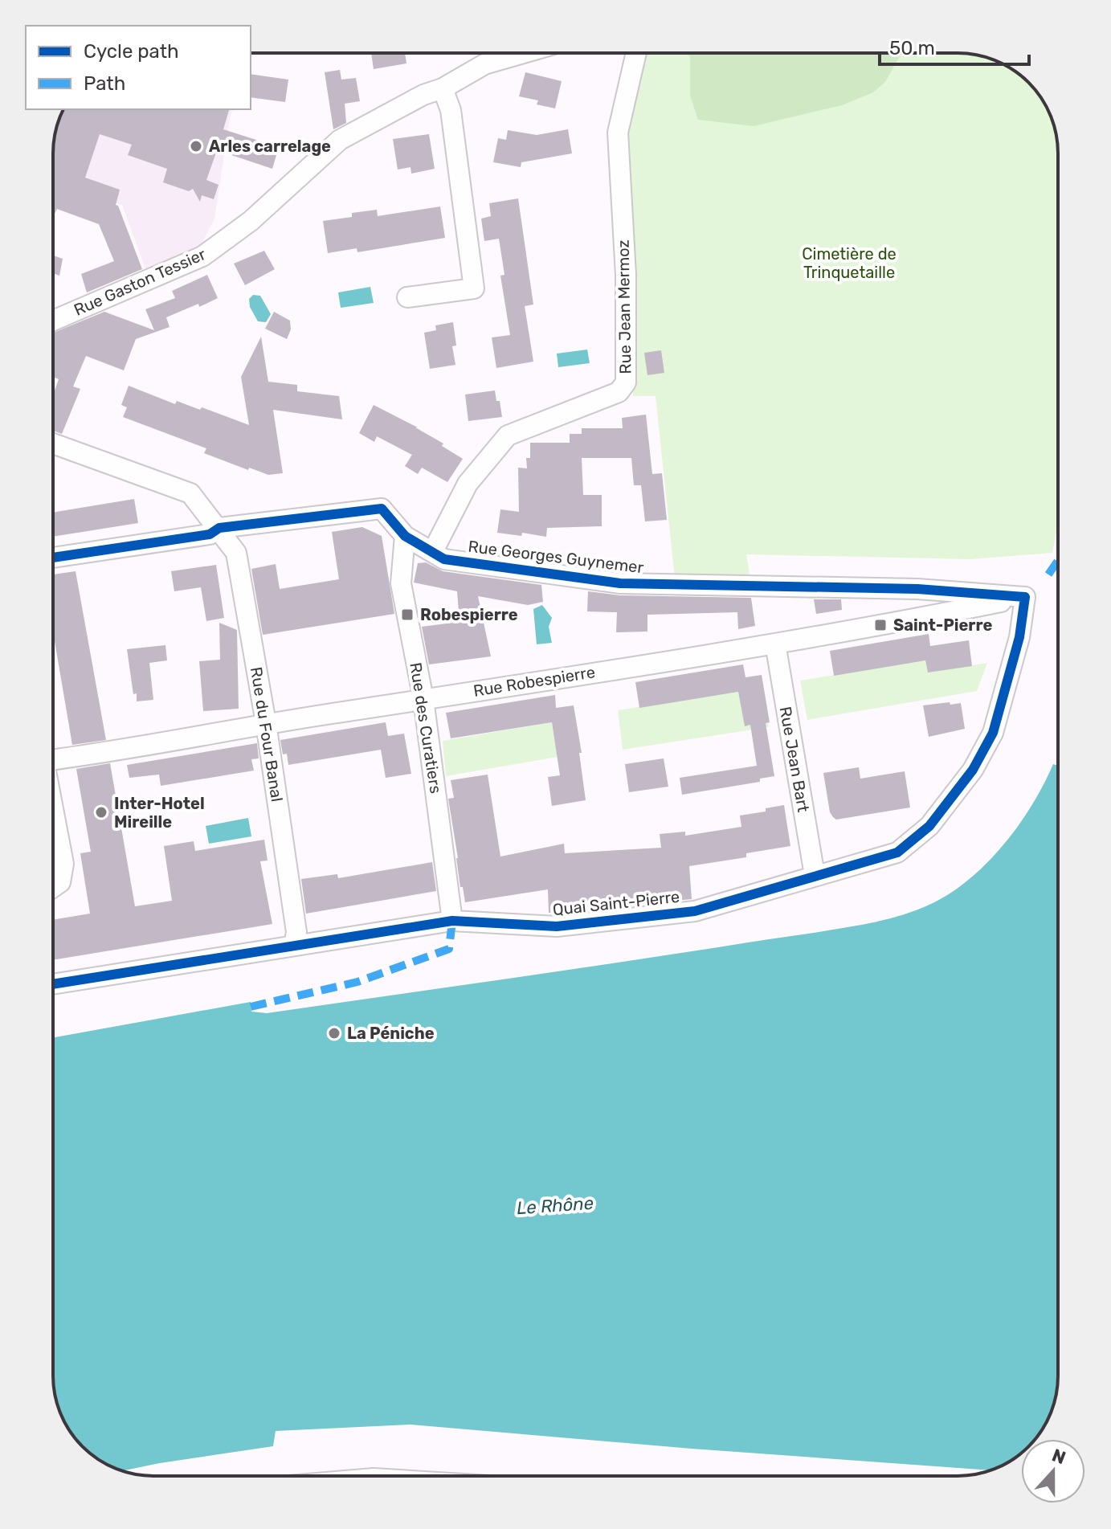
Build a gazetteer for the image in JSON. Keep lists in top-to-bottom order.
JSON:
{
  "streets": {
    "street": [
      "Rue Gaston Tessier",
      "Rue Jean Mermoz",
      "Rue Georges Guynemer",
      "Rue Robespierre",
      "Rue des Curatiers",
      "Rue du Four Banal",
      "Rue Jean Bart",
      "Quai Saint-Pierre"
    ]
  },
  "crossings": [
    ["Rue Jean Mermoz", "Rue Georges Guynemer"],
    ["Rue Georges Guynemer", "Rue Robespierre"],
    ["Rue Georges Guynemer", "Rue des Curatiers"],
    ["Rue Georges Guynemer", "Rue du Four Banal"],
    ["Rue Georges Guynemer", "Quai Saint-Pierre"],
    ["Rue Robespierre", "Rue des Curatiers"],
    ["Rue Robespierre", "Rue du Four Banal"],
    ["Rue Robespierre", "Rue Jean Bart"],
    ["Rue Robespierre", "Quai Saint-Pierre"],
    ["Rue des Curatiers", "Quai Saint-Pierre"],
    ["Rue du Four Banal", "Quai Saint-Pierre"],
    ["Rue Jean Bart", "Quai Saint-Pierre"]
  ],
  "water": ["Le Rhône"],
  "parks": ["Cimetière de Trinquetaille"],
  "places": {
    "other": ["Arles carrelage", "Inter-Hotel Mireille", "La Péniche"],
    "transit": ["Robespierre", "Saint-Pierre"]
  },
  "legend": ["Cycle path", "Path"],
  "scale_bar": "50 m",
  "north": "top"
}
